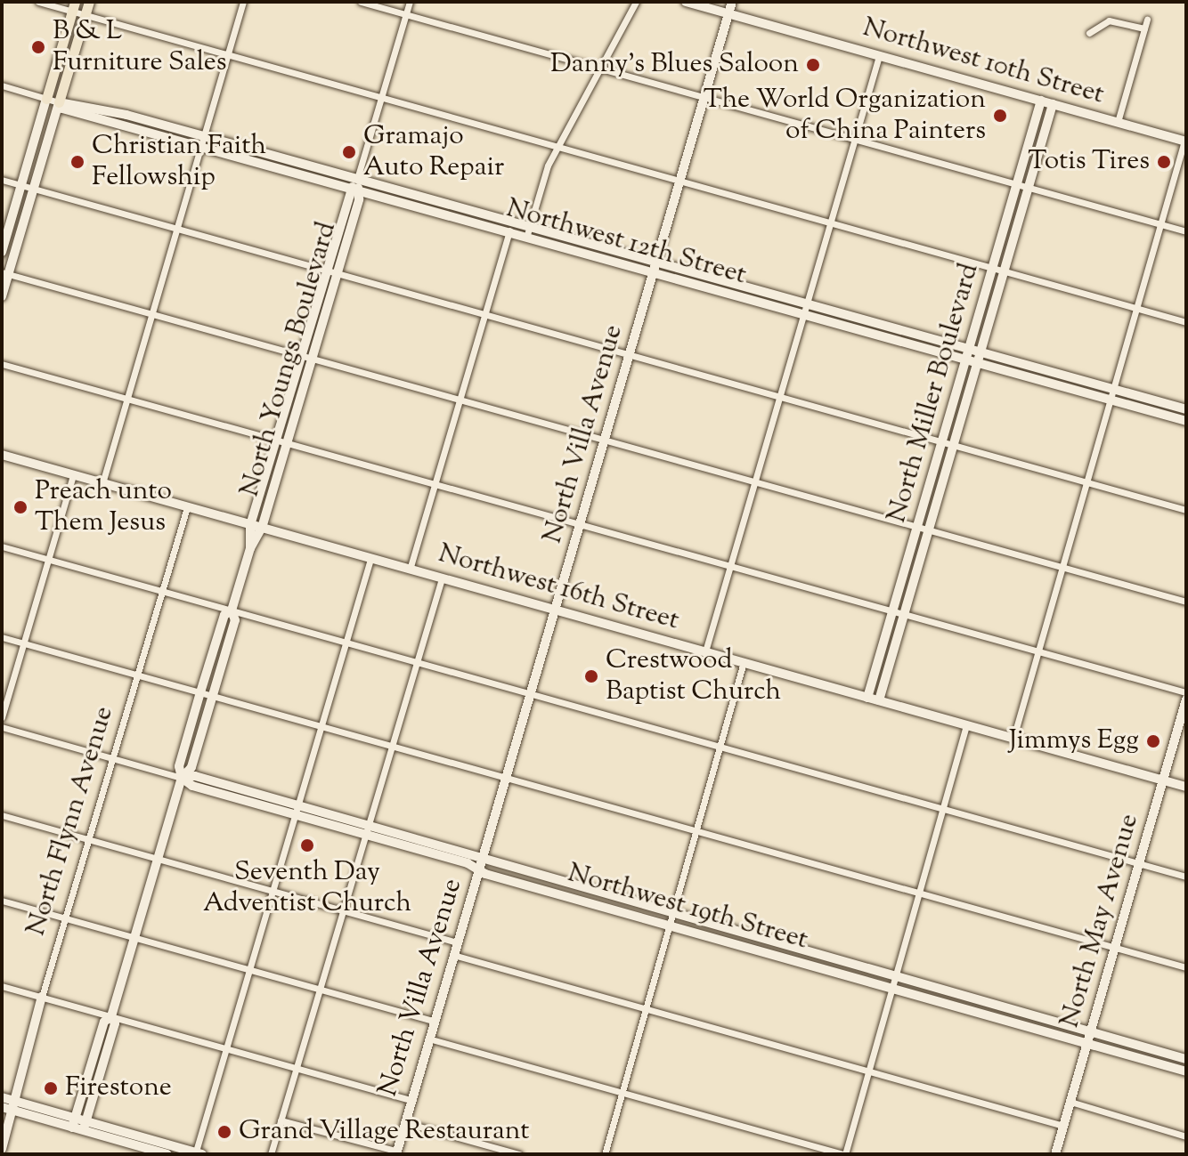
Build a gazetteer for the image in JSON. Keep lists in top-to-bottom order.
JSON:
{
  "streets": {
    "street": [
      "Northwest 10th Street",
      "Northwest 12th Street",
      "North Youngs Boulevard",
      "North Miller Boulevard",
      "North Villa Avenue",
      "Northwest 16th Street",
      "North Flynn Avenue",
      "Northwest 19th Street",
      "North May Avenue"
    ]
  },
  "crossings": [
    ["Northwest 10th Street", "North Miller Boulevard"],
    ["Northwest 10th Street", "North Villa Avenue"],
    ["Northwest 12th Street", "North Youngs Boulevard"],
    ["Northwest 12th Street", "North Miller Boulevard"],
    ["Northwest 12th Street", "North Villa Avenue"],
    ["North Youngs Boulevard", "Northwest 16th Street"],
    ["North Youngs Boulevard", "Northwest 19th Street"],
    ["North Miller Boulevard", "Northwest 16th Street"],
    ["North Villa Avenue", "Northwest 16th Street"],
    ["North Villa Avenue", "Northwest 19th Street"],
    ["Northwest 16th Street", "North Flynn Avenue"],
    ["Northwest 16th Street", "North May Avenue"],
    ["North Flynn Avenue", "Northwest 19th Street"],
    ["Northwest 19th Street", "North May Avenue"]
  ],
  "places": [
    "B & L Furniture Sales",
    "Danny's Blues Saloon",
    "The World Organization of China Painters",
    "Gramajo Auto Repair",
    "Christian Faith Fellowship",
    "Totis Tires",
    "Preach unto Them Jesus",
    "Crestwood Baptist Church",
    "Jimmys Egg",
    "Seventh Day Adventist Church",
    "Firestone",
    "Grand Village Restaurant"
  ]
}
